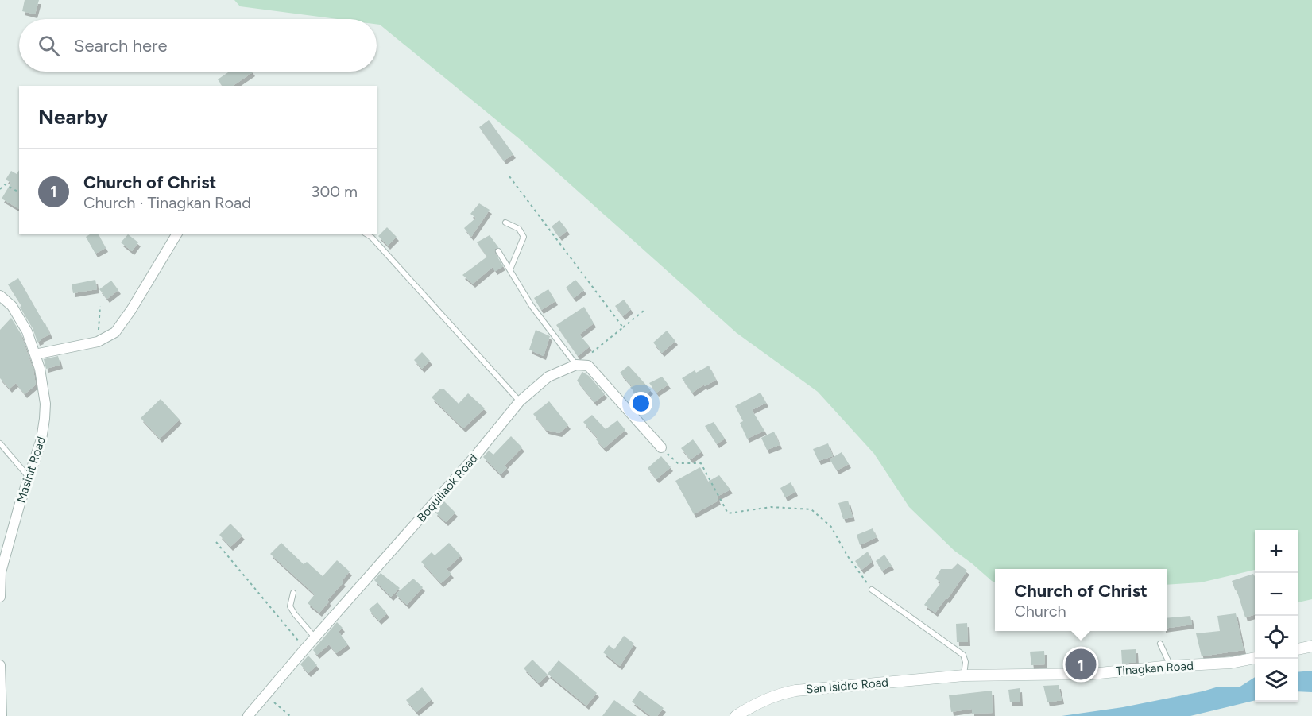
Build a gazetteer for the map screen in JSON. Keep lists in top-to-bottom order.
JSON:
{
  "streets": {
    "street": [
      "Masinit Road",
      "Boquiliaok Road",
      "Tinagkan Road",
      "San Isidro Road"
    ]
  },
  "crossings": [
    ["Tinagkan Road", "San Isidro Road"]
  ],
  "page": {
    "search": "Search here",
    "heading": "Nearby",
    "list": [
      {
        "mark": "1",
        "name": "Church of Christ",
        "note": "Church · Tinagkan Road",
        "value": "300 m"
      }
    ],
    "map_buttons": ["+", "−"],
    "popup": ["Church of Christ", "Church"],
    "pins": "1"
  }
}
